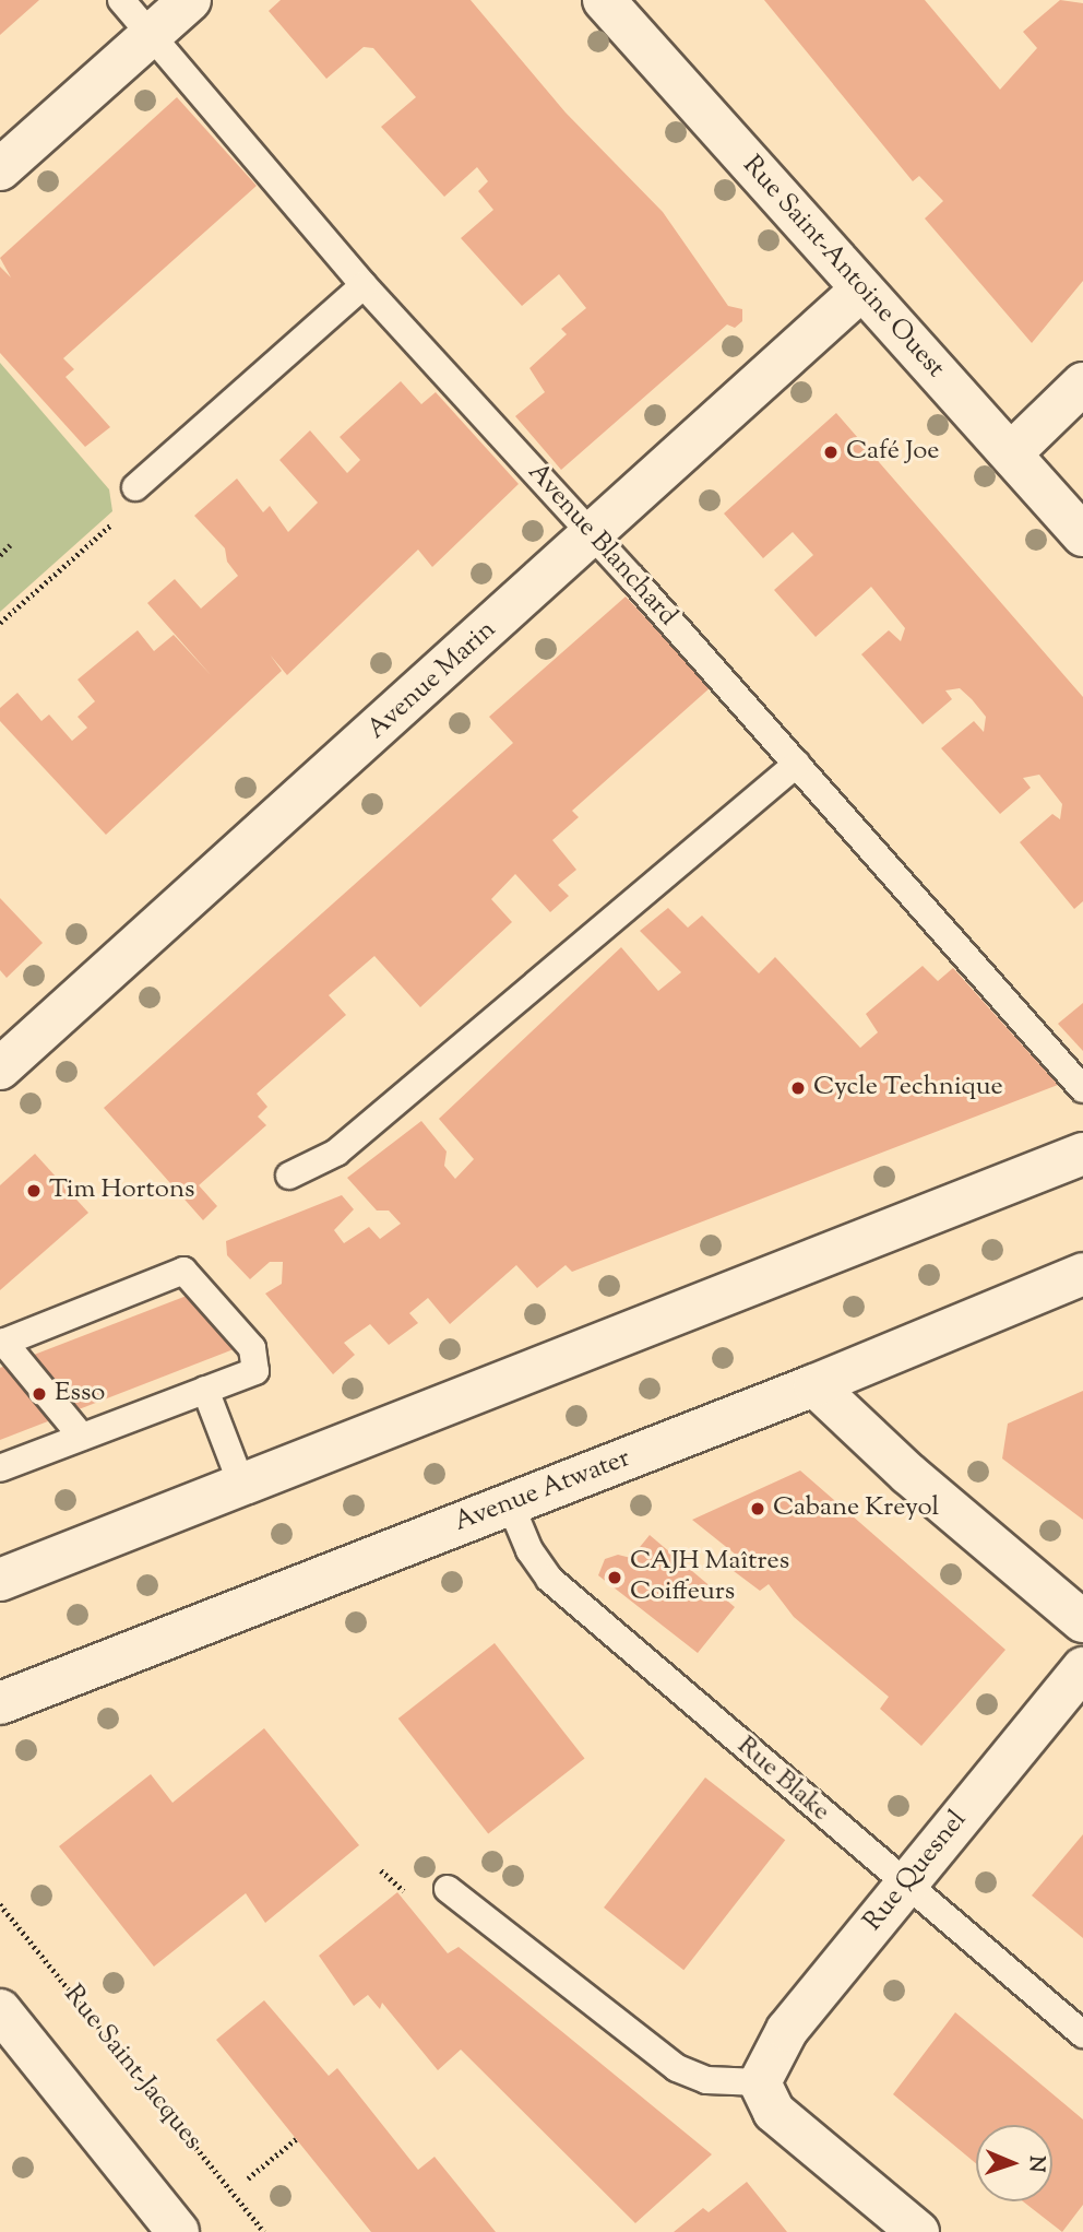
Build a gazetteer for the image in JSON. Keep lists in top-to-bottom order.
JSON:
{
  "streets": {
    "main road": [
      "Rue Saint-Antoine Ouest",
      "Avenue Marin",
      "Avenue Atwater",
      "Rue Quesnel"
    ],
    "lane": ["Avenue Blanchard", "Rue Blake"],
    "path": ["Rue Saint-Jacques"]
  },
  "crossings": [
    ["Rue Saint-Antoine Ouest", "Avenue Marin"],
    ["Avenue Blanchard", "Avenue Marin"],
    ["Avenue Atwater", "Rue Blake"],
    ["Rue Blake", "Rue Quesnel"]
  ],
  "places": [
    "Café Joe",
    "Cycle Technique",
    "Tim Hortons",
    "Esso",
    "Cabane Kreyol",
    "CAJH Maîtres Coiffeurs"
  ],
  "north": "right"
}
